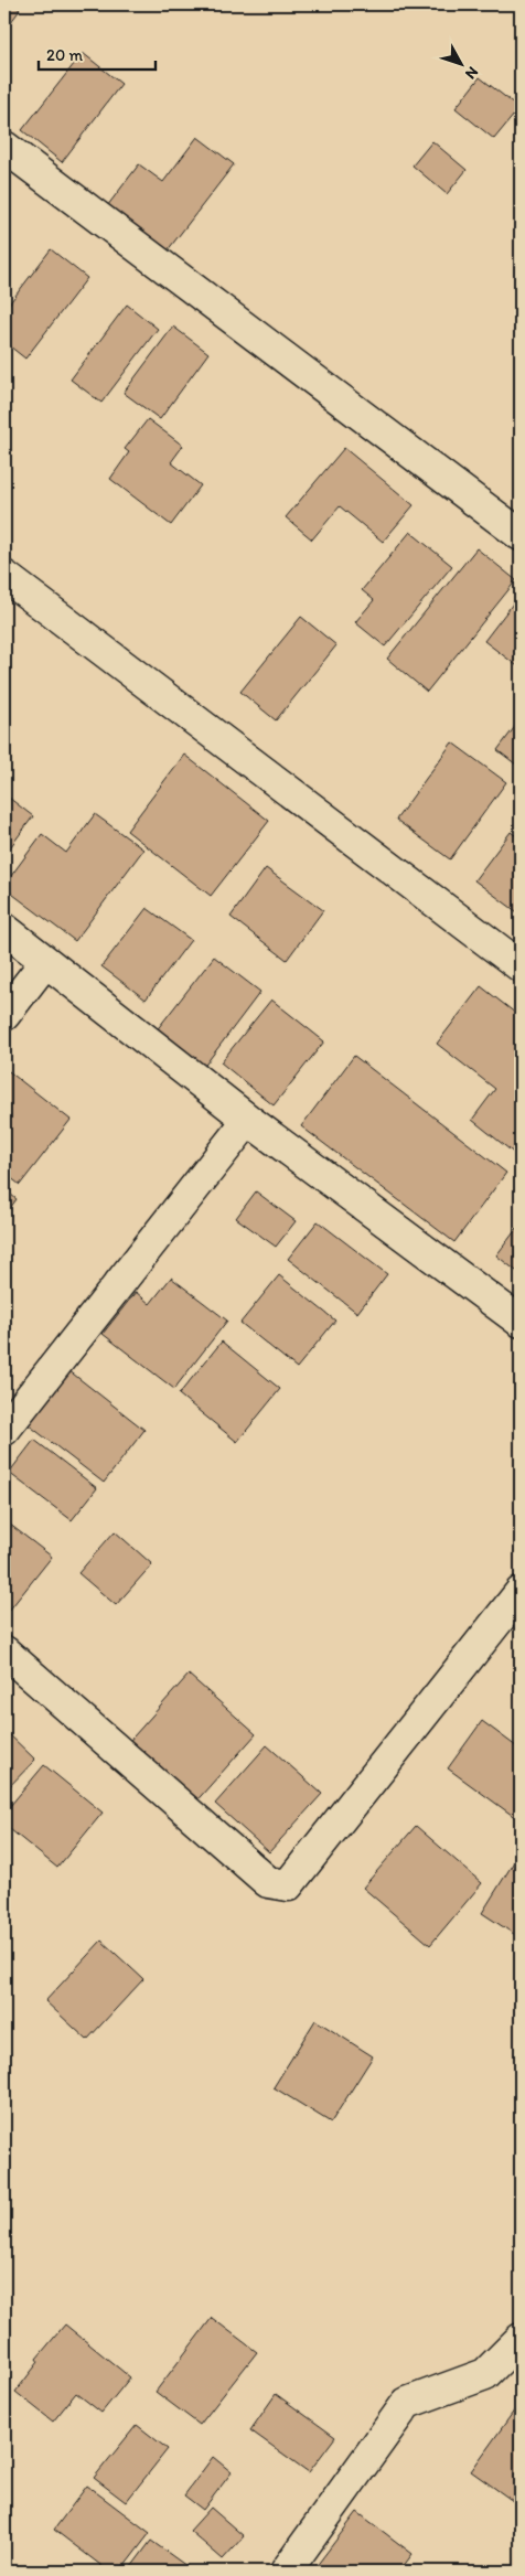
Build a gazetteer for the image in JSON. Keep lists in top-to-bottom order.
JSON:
{
  "scale_bar": "20 m",
  "north": "bottom right"
}
